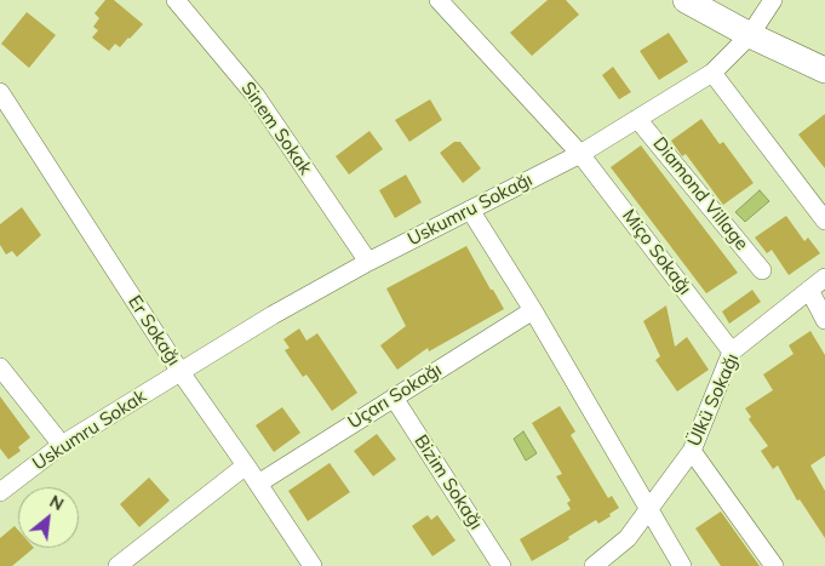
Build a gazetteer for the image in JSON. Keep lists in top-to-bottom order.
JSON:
{
  "streets": {
    "street": [
      "Sinem Sokak",
      "Diamond Village",
      "Uskumru Sokağı",
      "Miço Sokağı",
      "Er Sokağı",
      "Uçarı Sokağı",
      "Ülkü Sokağı",
      "Uskumru Sokak",
      "Bizim Sokağı"
    ]
  },
  "crossings": [
    ["Sinem Sokak", "Uskumru Sokağı"],
    ["Diamond Village", "Uskumru Sokağı"],
    ["Uskumru Sokağı", "Miço Sokağı"],
    ["Uskumru Sokağı", "Er Sokağı"],
    ["Uskumru Sokağı", "Uskumru Sokak"],
    ["Miço Sokağı", "Ülkü Sokağı"],
    ["Er Sokağı", "Uçarı Sokağı"],
    ["Er Sokağı", "Uskumru Sokak"],
    ["Uçarı Sokağı", "Bizim Sokağı"]
  ],
  "north": "top right"
}
